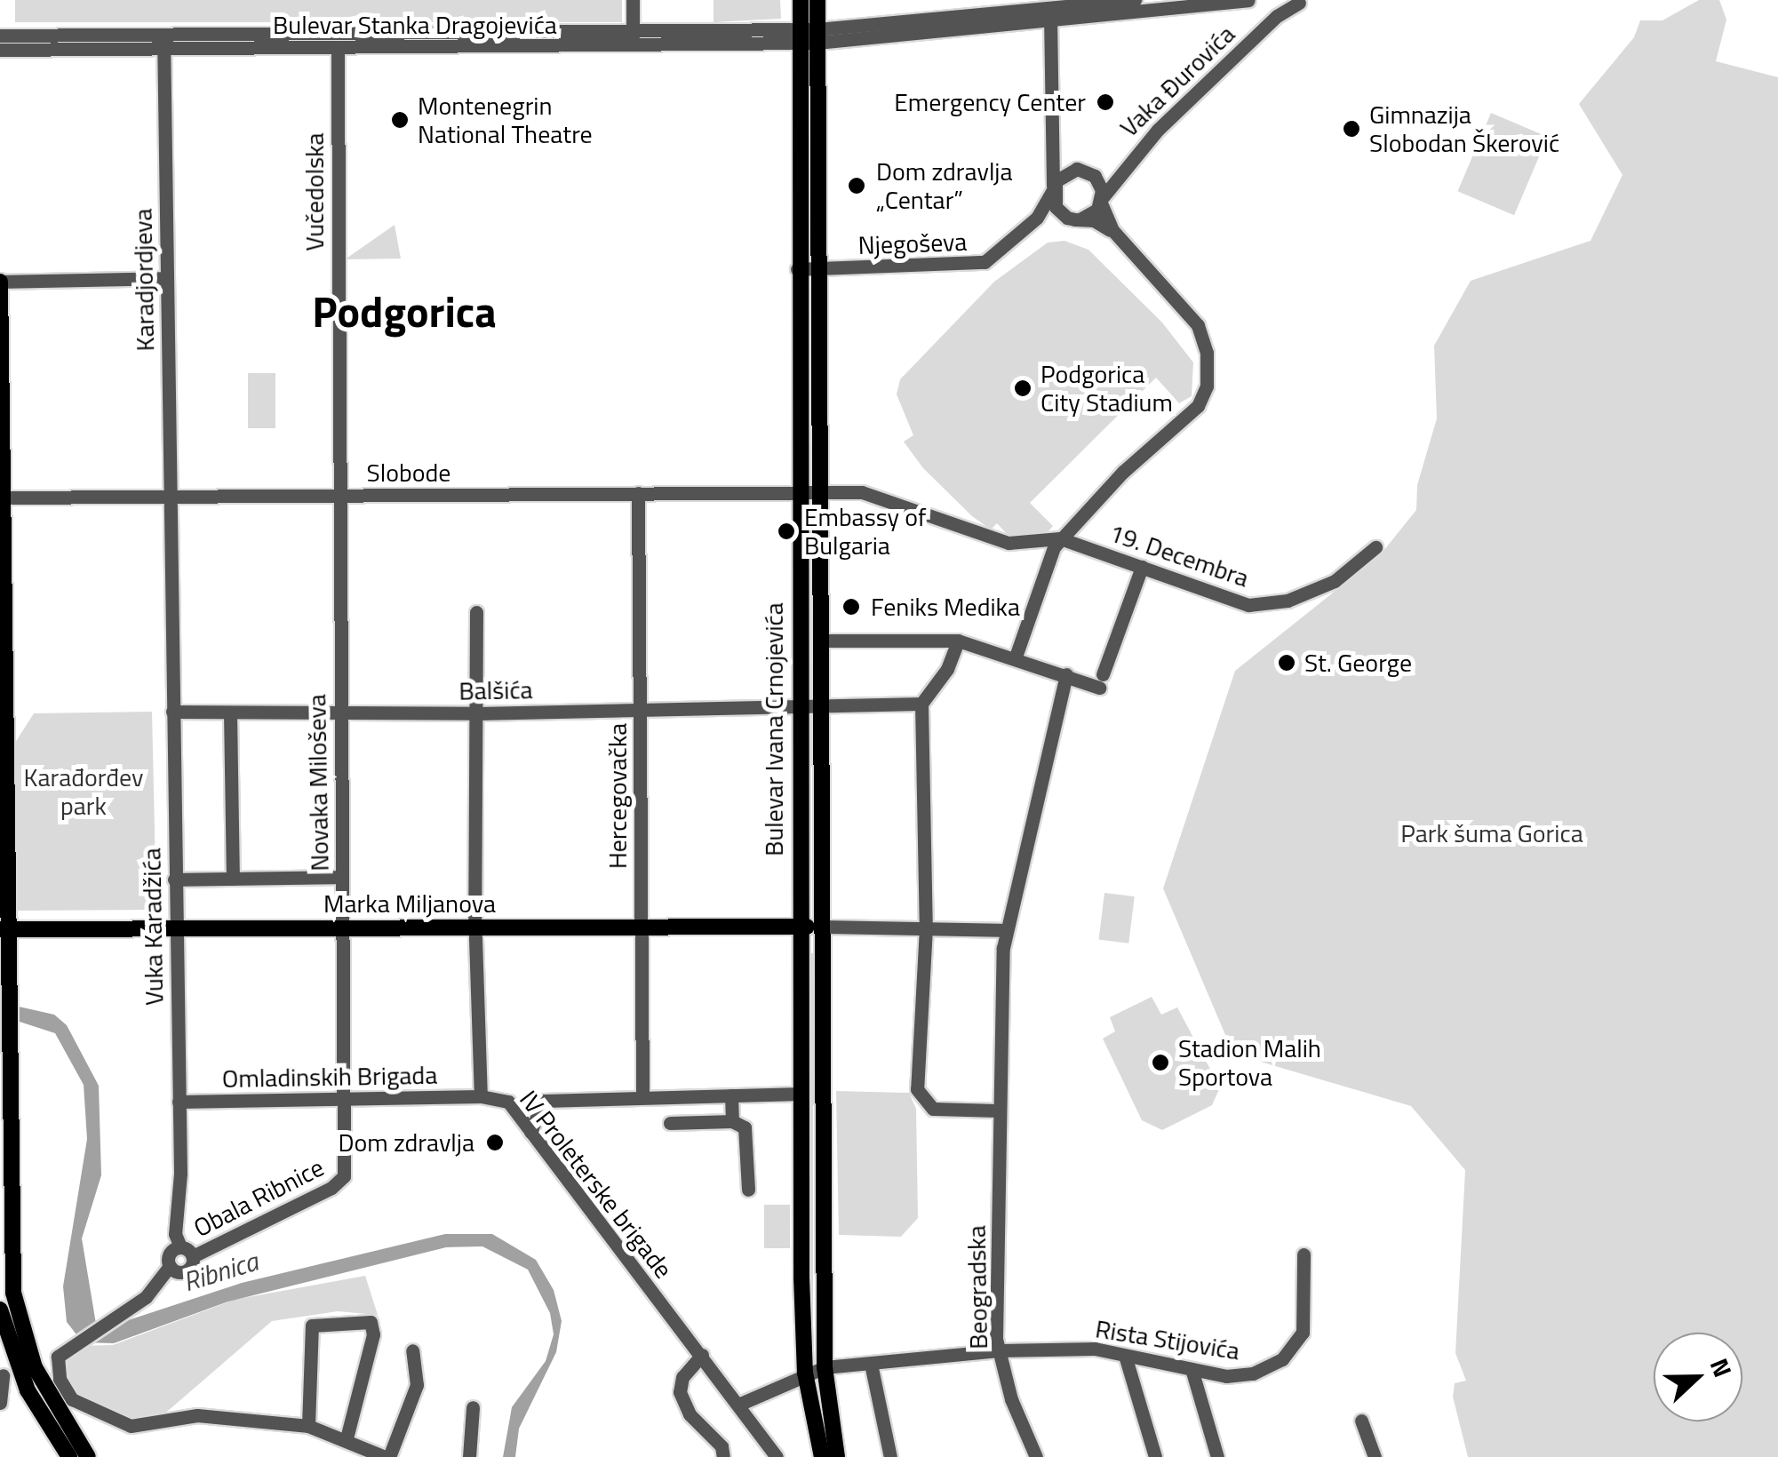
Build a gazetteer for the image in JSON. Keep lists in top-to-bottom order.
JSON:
{
  "streets": {
    "main road": ["Bulevar Ivana Crnojevića", "Marka Miljanova"],
    "street": [
      "Bulevar Stanka Dragojevića",
      "Vaka Đurovića",
      "Vučedolska",
      "Njegoševa",
      "Karadjordjeva",
      "Slobode",
      "19. Decembra",
      "Balšića",
      "Novaka Miloševa",
      "Hercegovačka",
      "Vuka Karadžića",
      "Omladinskih Brigada",
      "IV Proleterske brigade",
      "Obala Ribnice",
      "Beogradska",
      "Rista Stijovića"
    ]
  },
  "crossings": [
    ["Bulevar Stanka Dragojevića", "Vaka Đurovića"],
    ["Bulevar Stanka Dragojevića", "Vučedolska"],
    ["Bulevar Stanka Dragojevića", "Karadjordjeva"],
    ["Bulevar Stanka Dragojevića", "Bulevar Ivana Crnojevića"],
    ["Vaka Đurovića", "19. Decembra"],
    ["Vaka Đurovića", "Bulevar Ivana Crnojevića"],
    ["Vučedolska", "Slobode"],
    ["Vučedolska", "Novaka Miloševa"],
    ["Njegoševa", "Bulevar Ivana Crnojevića"],
    ["Karadjordjeva", "Slobode"],
    ["Karadjordjeva", "Vuka Karadžića"],
    ["Slobode", "19. Decembra"],
    ["Slobode", "Bulevar Ivana Crnojevića"],
    ["Slobode", "Novaka Miloševa"],
    ["Slobode", "Hercegovačka"],
    ["Slobode", "Vuka Karadžića"],
    ["19. Decembra", "Bulevar Ivana Crnojevića"],
    ["Balšića", "Bulevar Ivana Crnojevića"],
    ["Balšića", "Novaka Miloševa"],
    ["Balšića", "Hercegovačka"],
    ["Balšića", "Vuka Karadžića"],
    ["Balšića", "IV Proleterske brigade"],
    ["Bulevar Ivana Crnojevića", "Marka Miljanova"],
    ["Bulevar Ivana Crnojevića", "Rista Stijovića"],
    ["Novaka Miloševa", "Marka Miljanova"],
    ["Novaka Miloševa", "Omladinskih Brigada"],
    ["Novaka Miloševa", "Obala Ribnice"],
    ["Hercegovačka", "Marka Miljanova"],
    ["Marka Miljanova", "Vuka Karadžića"],
    ["Marka Miljanova", "IV Proleterske brigade"],
    ["Vuka Karadžića", "Omladinskih Brigada"],
    ["Omladinskih Brigada", "IV Proleterske brigade"],
    ["Beogradska", "Rista Stijovića"]
  ],
  "districts": ["Podgorica"],
  "water": ["Ribnica"],
  "parks": ["Karađorđev park", "Park šuma Gorica"],
  "places": [
    "Emergency Center",
    "Montenegrin National Theatre",
    "Gimnazija Slobodan Škerović",
    "Dom zdravlja „Centar”",
    "Podgorica City Stadium",
    "Embassy of Bulgaria",
    "Feniks Medika",
    "St. George",
    "Stadion Malih Sportova",
    "Dom zdravlja"
  ],
  "north": "right"
}
